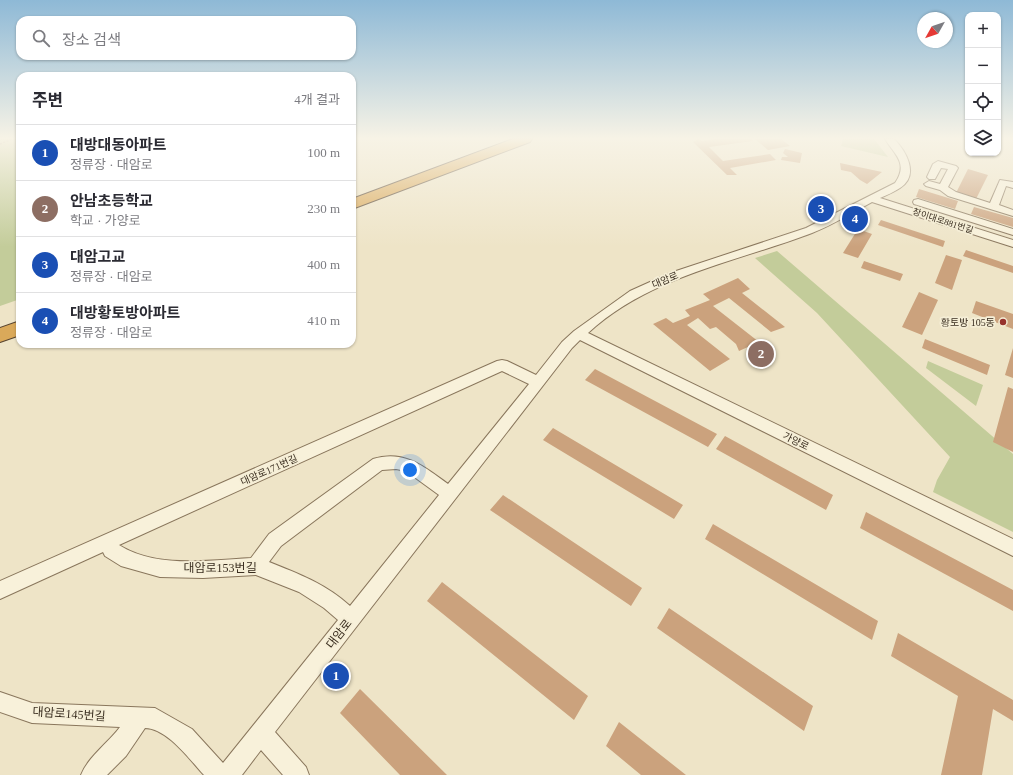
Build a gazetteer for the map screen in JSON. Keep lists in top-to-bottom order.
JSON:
{
  "streets": {
    "street": [
      "창이대로881번길",
      "대암로",
      "가양로",
      "대암로171번길",
      "대암로153번길",
      "대암로145번길"
    ]
  },
  "crossings": [
    ["창이대로881번길", "대암로"],
    ["대암로", "가양로"],
    ["대암로", "대암로171번길"],
    ["대암로", "대암로153번길"],
    ["대암로171번길", "대암로153번길"]
  ],
  "places": ["황토방 105동"],
  "north": "bottom left",
  "page": {
    "map_buttons": ["+", "−"],
    "search": "장소 검색",
    "heading": ["주변", "4개 결과"],
    "list": [
      {
        "mark": "1",
        "name": "대방대동아파트",
        "note": "정류장 · 대암로",
        "value": "100 m"
      },
      {
        "mark": "2",
        "name": "안남초등학교",
        "note": "학교 · 가양로",
        "value": "230 m"
      },
      {
        "mark": "3",
        "name": "대암고교",
        "note": "정류장 · 대암로",
        "value": "400 m"
      },
      {
        "mark": "4",
        "name": "대방황토방아파트",
        "note": "정류장 · 대암로",
        "value": "410 m"
      }
    ],
    "pins": [
      "3",
      "4",
      "2",
      "1"
    ]
  }
}
